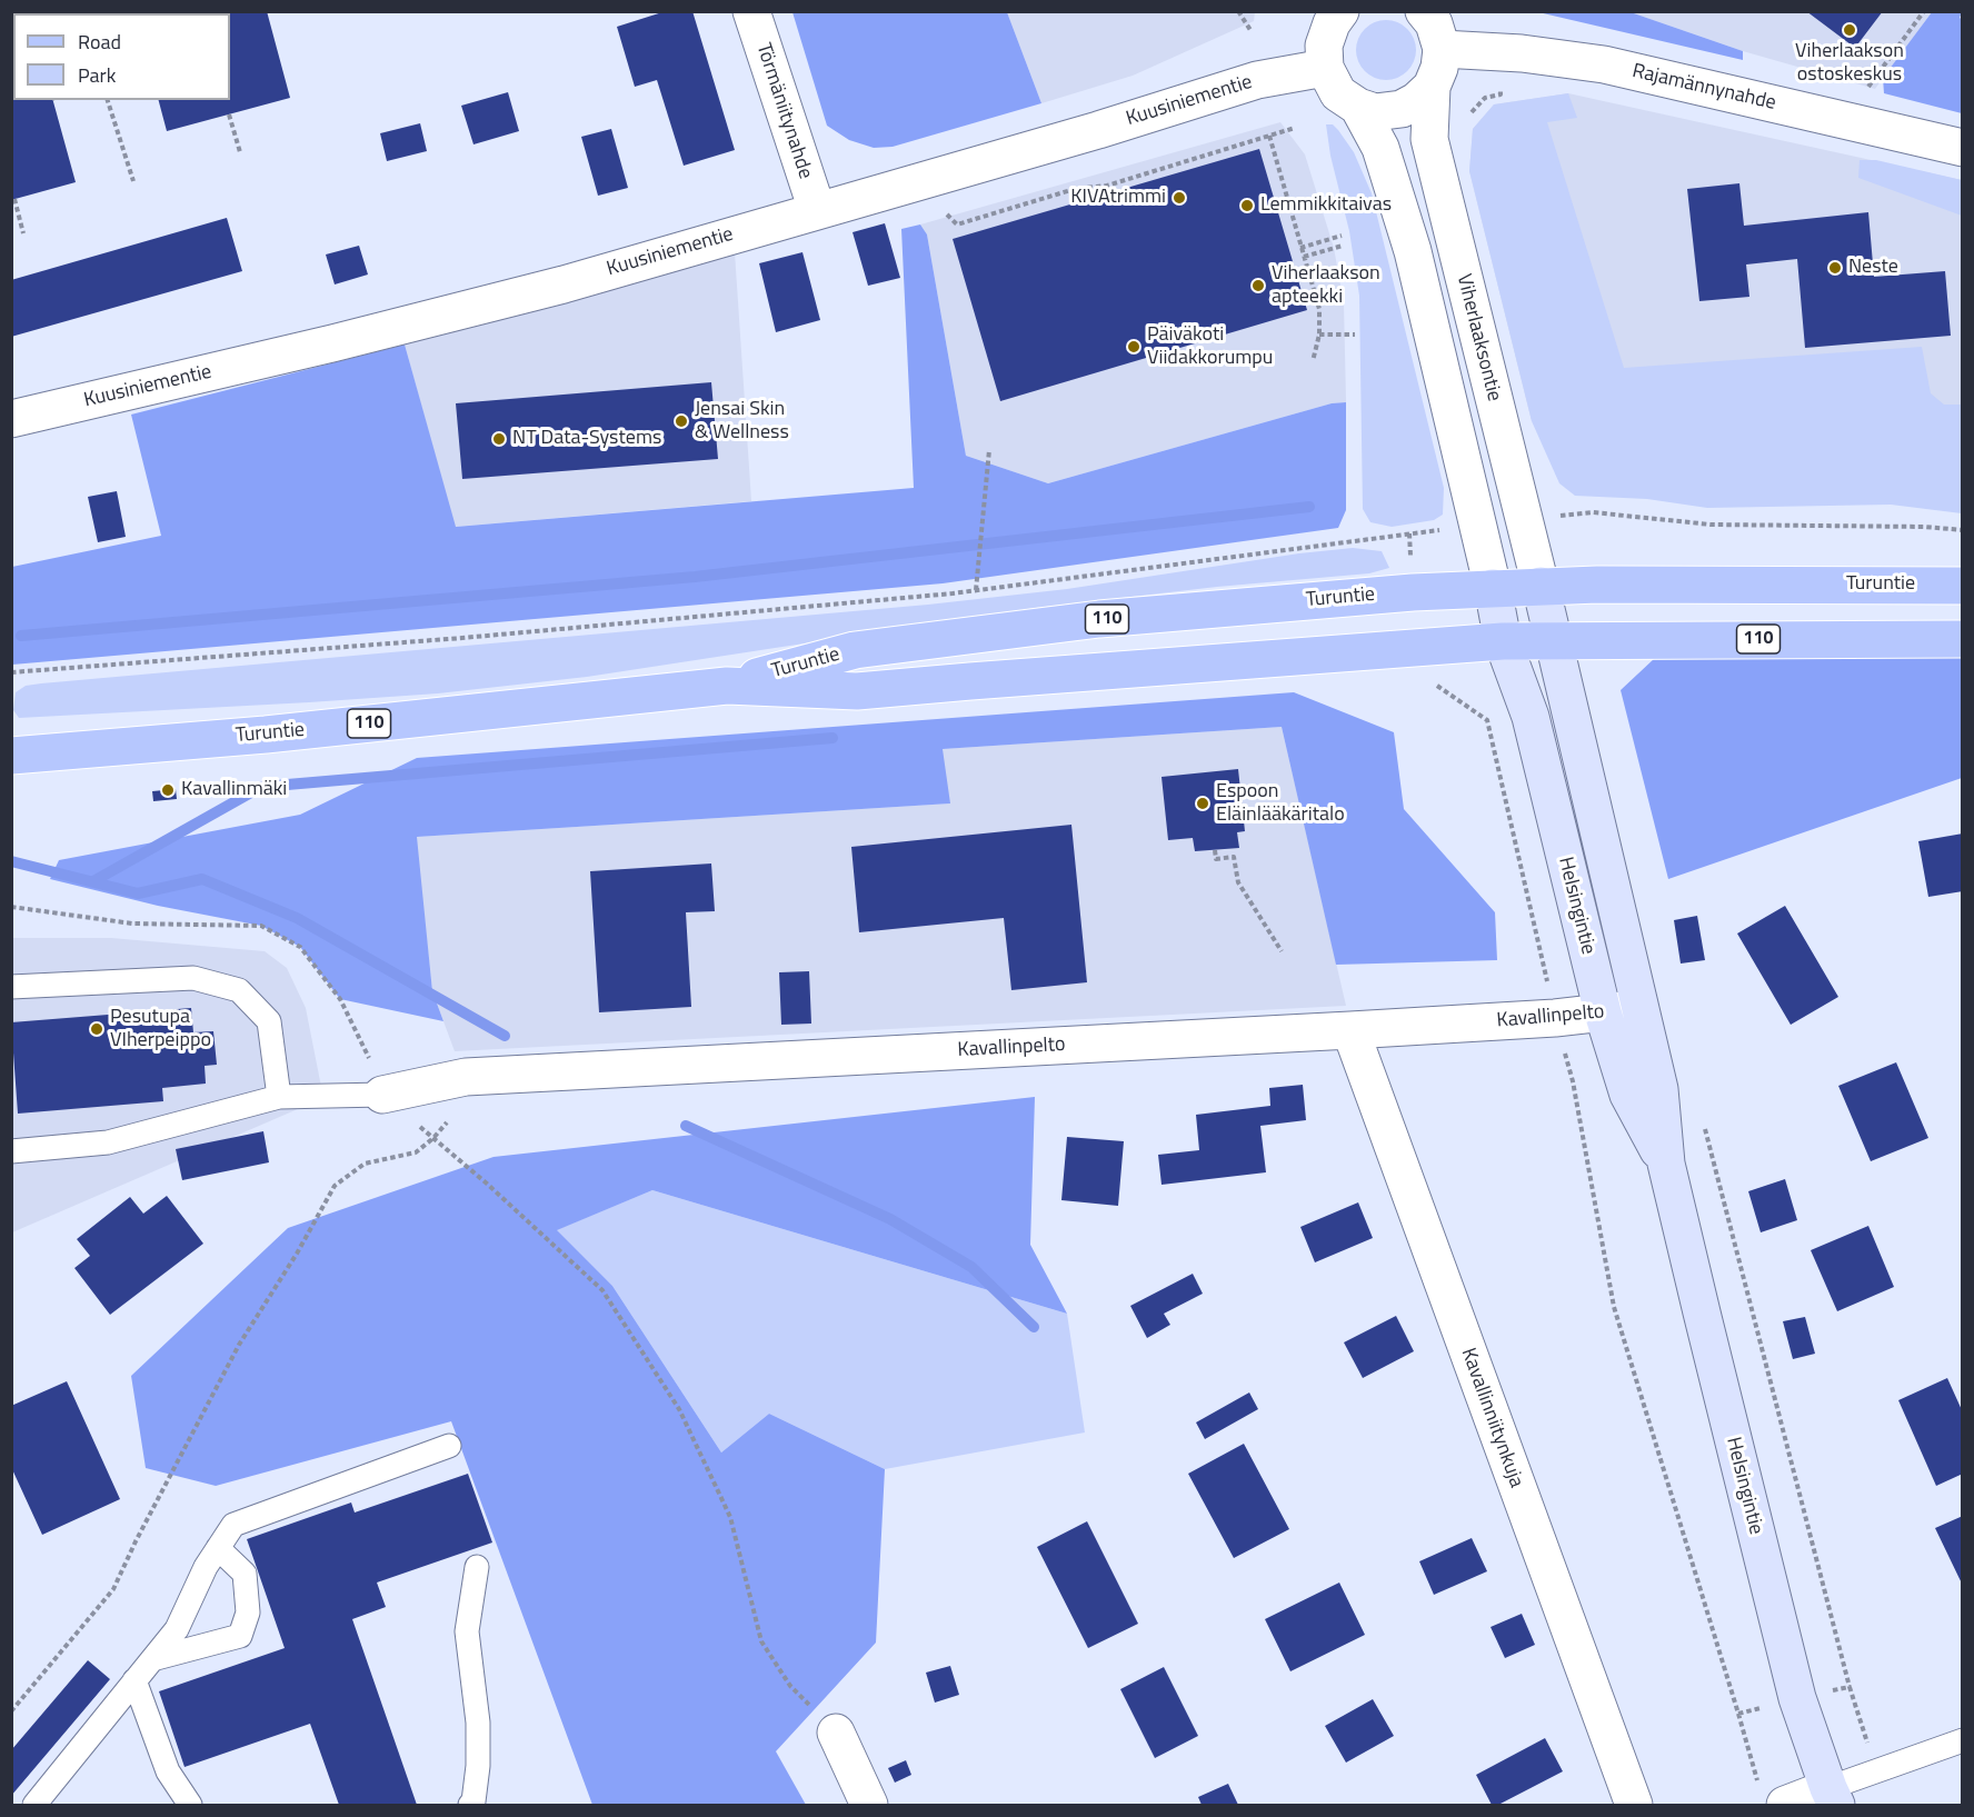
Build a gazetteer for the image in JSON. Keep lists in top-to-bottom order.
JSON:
{
  "streets": {
    "main road": ["Turuntie", "110", "Helsingintie"],
    "street": [
      "Rajamännynahde",
      "Kuusiniementie",
      "Törmäniitynahde",
      "Viherlaaksontie",
      "Kavallinpelto",
      "Kavallinniitynkuja"
    ]
  },
  "crossings": [
    ["Rajamännynahde", "Viherlaaksontie"],
    ["Kuusiniementie", "Törmäniitynahde"],
    ["Viherlaaksontie", "Turuntie"],
    ["Viherlaaksontie", "Helsingintie"],
    ["Turuntie", "Helsingintie"],
    ["Helsingintie", "Kavallinpelto"],
    ["Kavallinpelto", "Kavallinniitynkuja"]
  ],
  "places": [
    "Viherlaakson ostoskeskus",
    "KIVAtrimmi",
    "Lemmikkitaivas",
    "Neste",
    "Viherlaakson apteekki",
    "Päiväkoti Viidakkorumpu",
    "Jensai Skin & Wellness",
    "NT Data-Systems",
    "Kavallinmäki",
    "Espoon Eläinlääkäritalo",
    "Pesutupa VIherpeippo"
  ],
  "legend": ["Road", "Park"]
}
